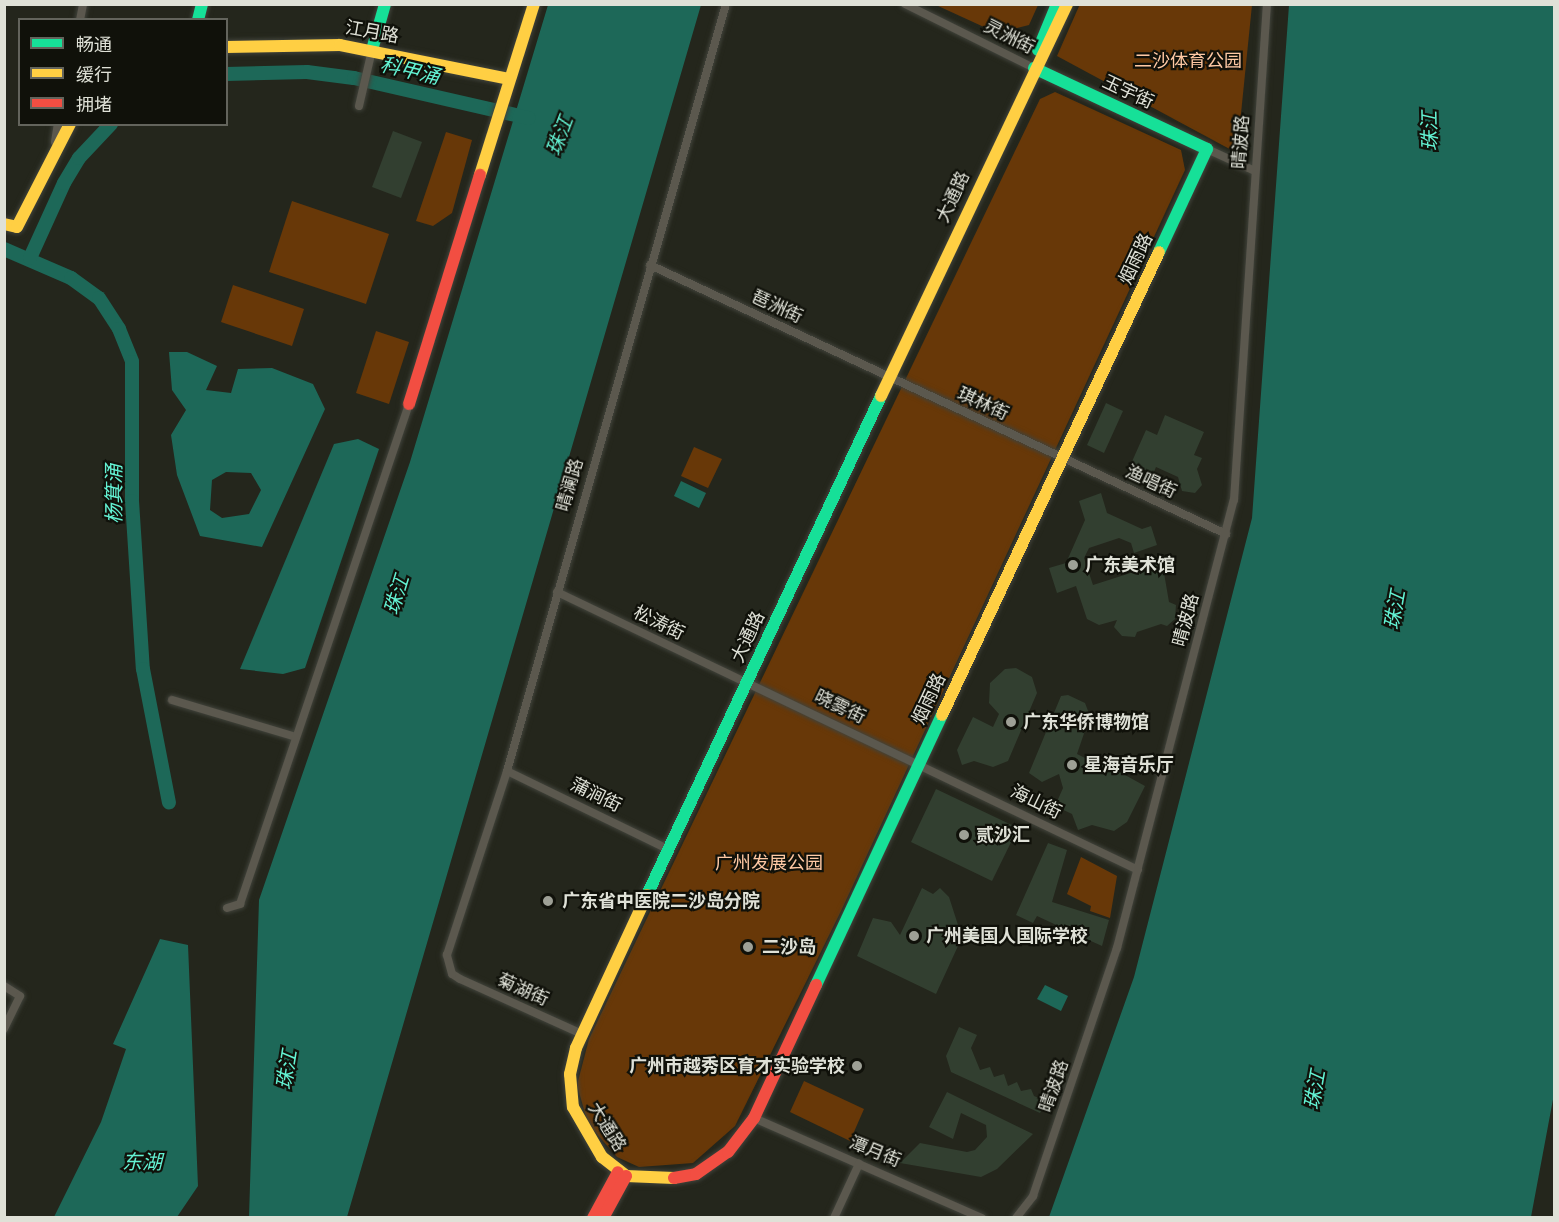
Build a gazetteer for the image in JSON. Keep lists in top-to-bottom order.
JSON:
{
  "streets": {
    "main road": [
      "江月路",
      "玉宇街",
      "大通路",
      "烟雨路"
    ],
    "street": [
      "灵洲街",
      "晴波路",
      "琶洲街",
      "琪林街",
      "渔唱街",
      "晴澜路",
      "松涛街",
      "晓雾街",
      "蒲涧街",
      "海山街",
      "菊湖街",
      "潭月街"
    ]
  },
  "crossings": [
    ["灵洲街", "玉宇街"],
    ["灵洲街", "大通路"],
    ["玉宇街", "大通路"],
    ["玉宇街", "烟雨路"],
    ["晴波路", "渔唱街"],
    ["晴波路", "海山街"],
    ["大通路", "烟雨路"],
    ["大通路", "琶洲街"],
    ["大通路", "琪林街"],
    ["大通路", "松涛街"],
    ["大通路", "晓雾街"],
    ["大通路", "蒲涧街"],
    ["大通路", "菊湖街"],
    ["烟雨路", "琪林街"],
    ["烟雨路", "渔唱街"],
    ["烟雨路", "晓雾街"],
    ["烟雨路", "海山街"],
    ["烟雨路", "潭月街"],
    ["琶洲街", "琪林街"],
    ["琶洲街", "晴澜路"],
    ["琪林街", "渔唱街"],
    ["晴澜路", "松涛街"],
    ["晴澜路", "蒲涧街"],
    ["晴澜路", "菊湖街"],
    ["松涛街", "晓雾街"],
    ["晓雾街", "海山街"]
  ],
  "water": [
    "科甲涌",
    "珠江",
    "杨箕涌",
    "东湖"
  ],
  "parks": ["二沙体育公园", "广州发展公园"],
  "places": [
    "广东美术馆",
    "广东华侨博物馆",
    "星海音乐厅",
    "贰沙汇",
    "广东省中医院二沙岛分院",
    "广州美国人国际学校",
    "二沙岛",
    "广州市越秀区育才实验学校"
  ],
  "legend": ["畅通", "缓行", "拥堵"]
}
